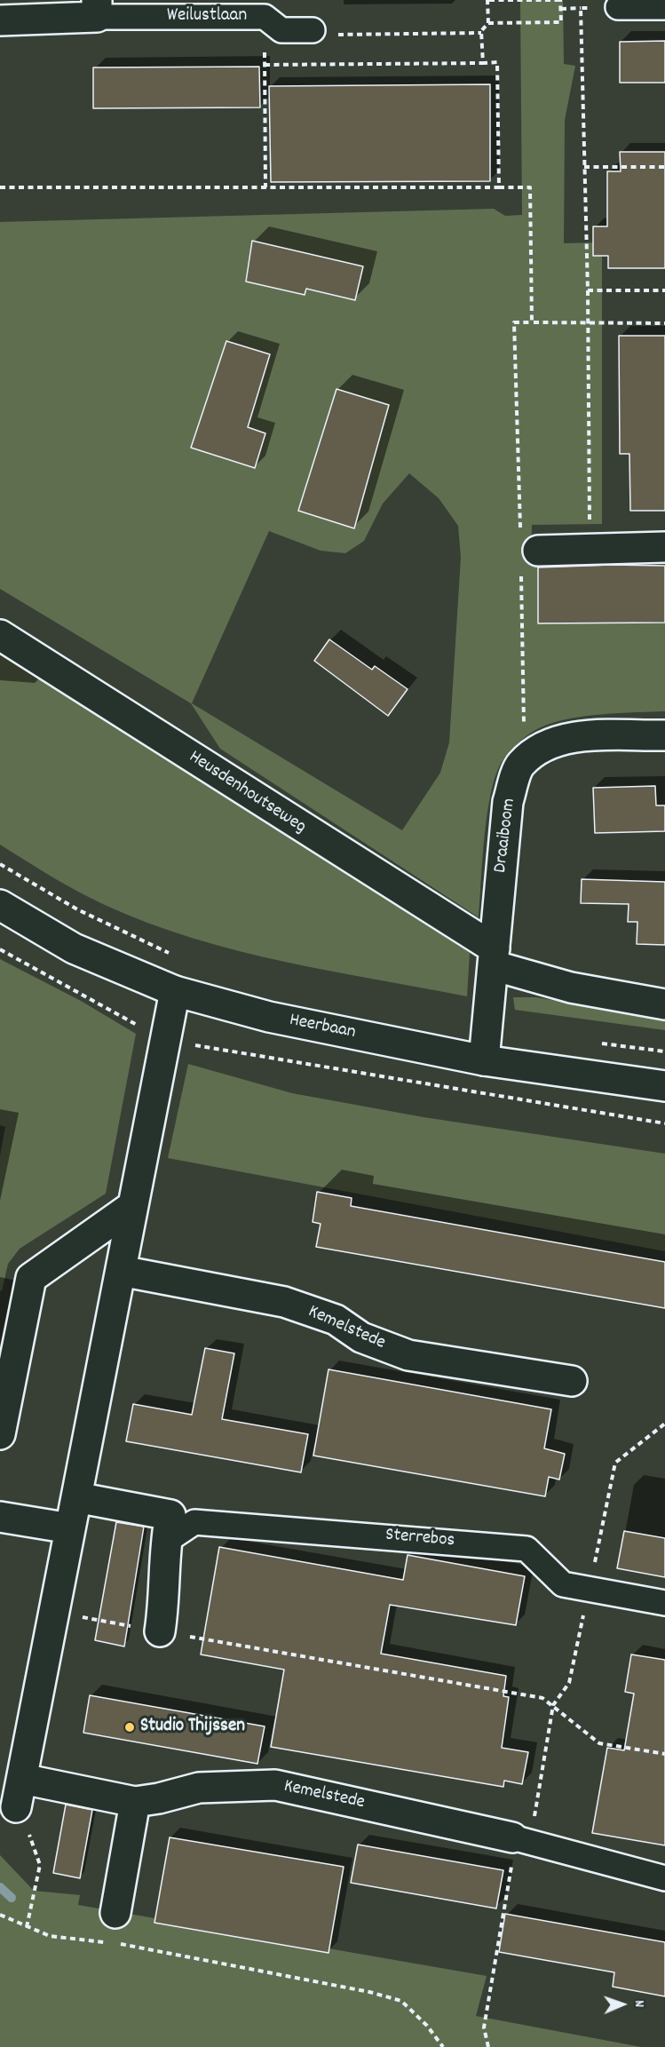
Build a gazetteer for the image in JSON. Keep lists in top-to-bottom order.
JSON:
{
  "streets": {
    "street": [
      "Weilustlaan",
      "Heusdenhoutseweg",
      "Draaiboom",
      "Heerbaan",
      "Kemelstede",
      "Sterrebos"
    ]
  },
  "crossings": [
    ["Heusdenhoutseweg", "Draaiboom"],
    ["Draaiboom", "Heerbaan"]
  ],
  "places": ["Studio Thijssen"],
  "north": "right"
}
